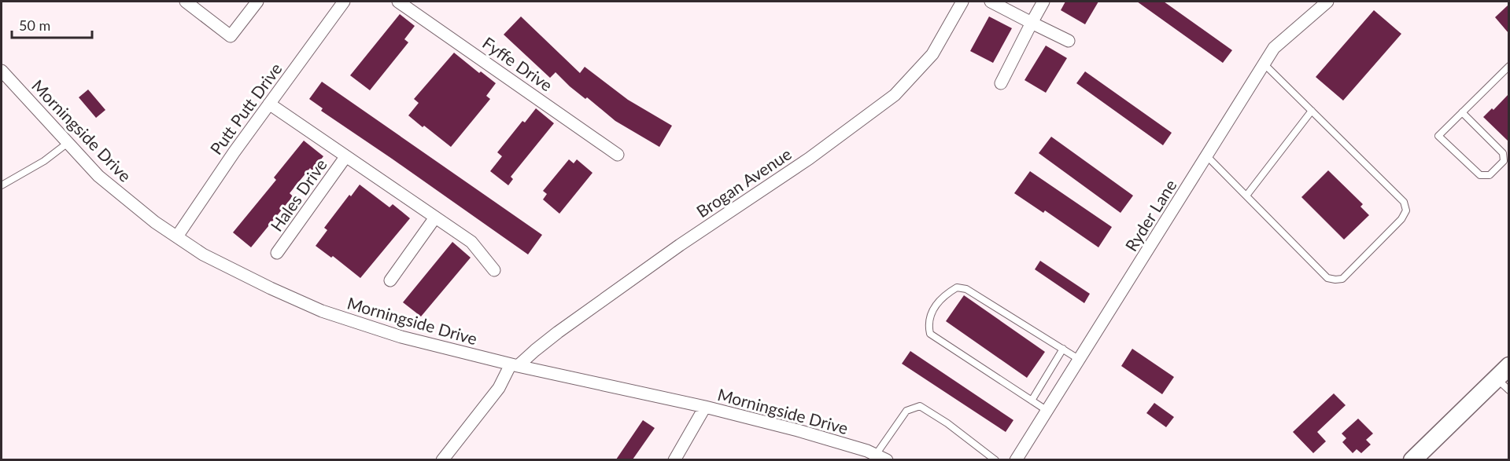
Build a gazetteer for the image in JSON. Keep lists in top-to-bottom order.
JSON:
{
  "streets": {
    "street": [
      "Fyffe Drive",
      "Putt Putt Drive",
      "Morningside Drive",
      "Brogan Avenue",
      "Hales Drive",
      "Ryder Lane"
    ]
  },
  "crossings": [
    ["Putt Putt Drive", "Morningside Drive"],
    ["Putt Putt Drive", "Hales Drive"],
    ["Morningside Drive", "Brogan Avenue"]
  ],
  "scale_bar": "50 m"
}
